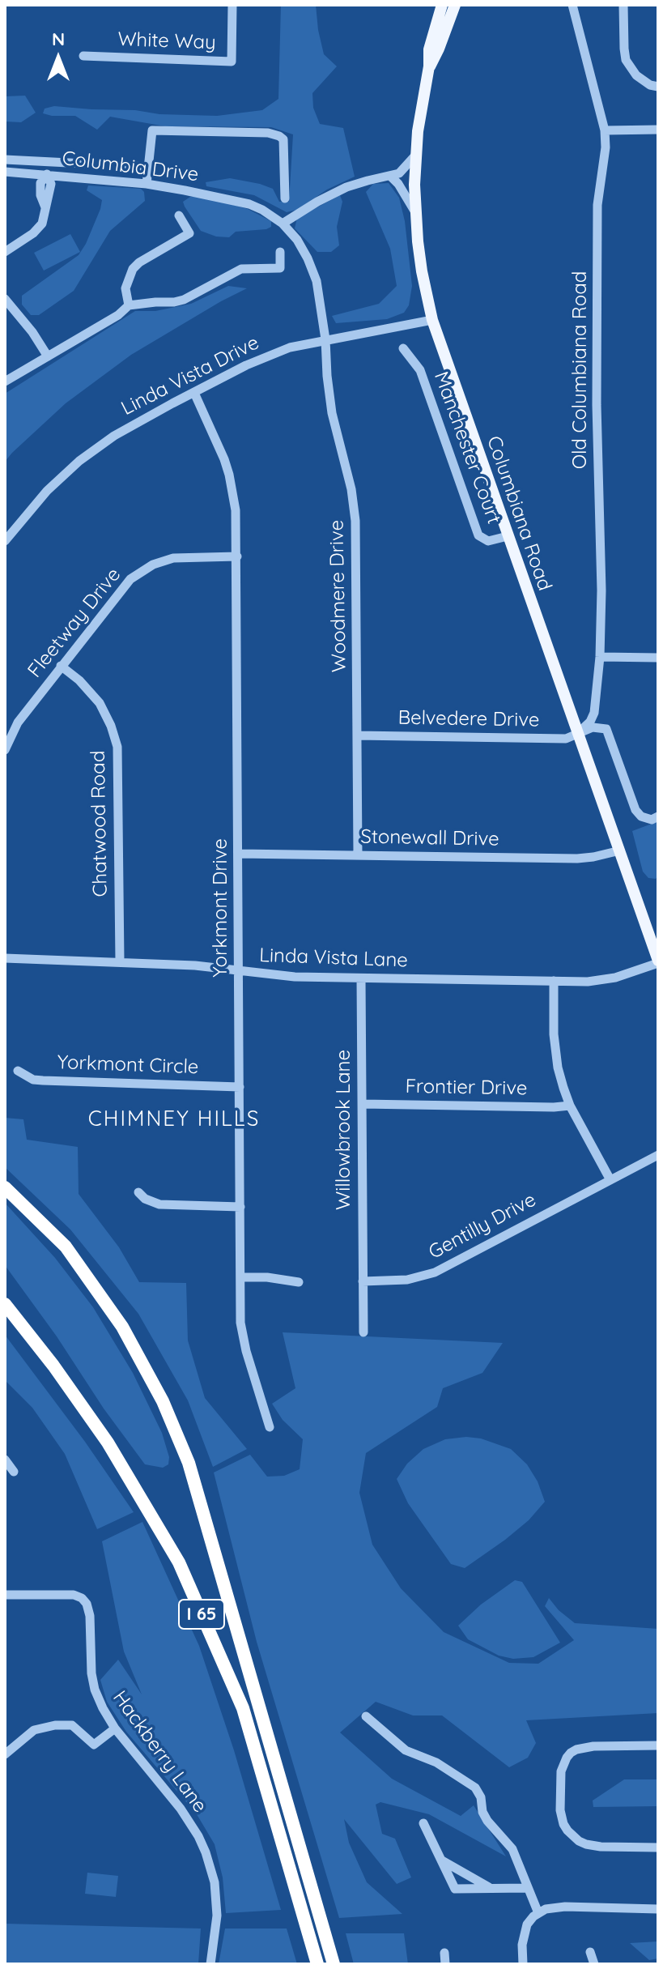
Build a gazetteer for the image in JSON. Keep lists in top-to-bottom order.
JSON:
{
  "streets": {
    "highway": ["I 65"],
    "main road": ["Columbiana Road"],
    "street": [
      "White Way",
      "Columbia Drive",
      "Old Columbiana Road",
      "Linda Vista Drive",
      "Manchester Court",
      "Woodmere Drive",
      "Fleetway Drive",
      "Belvedere Drive",
      "Chatwood Road",
      "Stonewall Drive",
      "Yorkmont Drive",
      "Linda Vista Lane",
      "Yorkmont Circle",
      "Frontier Drive",
      "Willowbrook Lane",
      "Gentilly Drive",
      "Hackberry Lane"
    ]
  },
  "crossings": [
    ["Columbia Drive", "Woodmere Drive"],
    ["Old Columbiana Road", "Columbiana Road"],
    ["Old Columbiana Road", "Belvedere Drive"],
    ["Linda Vista Drive", "Columbiana Road"],
    ["Linda Vista Drive", "Woodmere Drive"],
    ["Linda Vista Drive", "Yorkmont Drive"],
    ["Manchester Court", "Columbiana Road"],
    ["Columbiana Road", "Belvedere Drive"],
    ["Columbiana Road", "Stonewall Drive"],
    ["Columbiana Road", "Linda Vista Lane"],
    ["Woodmere Drive", "Belvedere Drive"],
    ["Woodmere Drive", "Stonewall Drive"],
    ["Fleetway Drive", "Chatwood Road"],
    ["Fleetway Drive", "Yorkmont Drive"],
    ["Chatwood Road", "Linda Vista Lane"],
    ["Stonewall Drive", "Yorkmont Drive"],
    ["Yorkmont Drive", "Linda Vista Lane"],
    ["Yorkmont Drive", "Yorkmont Circle"],
    ["Linda Vista Lane", "Willowbrook Lane"],
    ["Frontier Drive", "Willowbrook Lane"],
    ["Willowbrook Lane", "Gentilly Drive"]
  ],
  "districts": ["CHIMNEY HILLS"],
  "north": "top"
}
